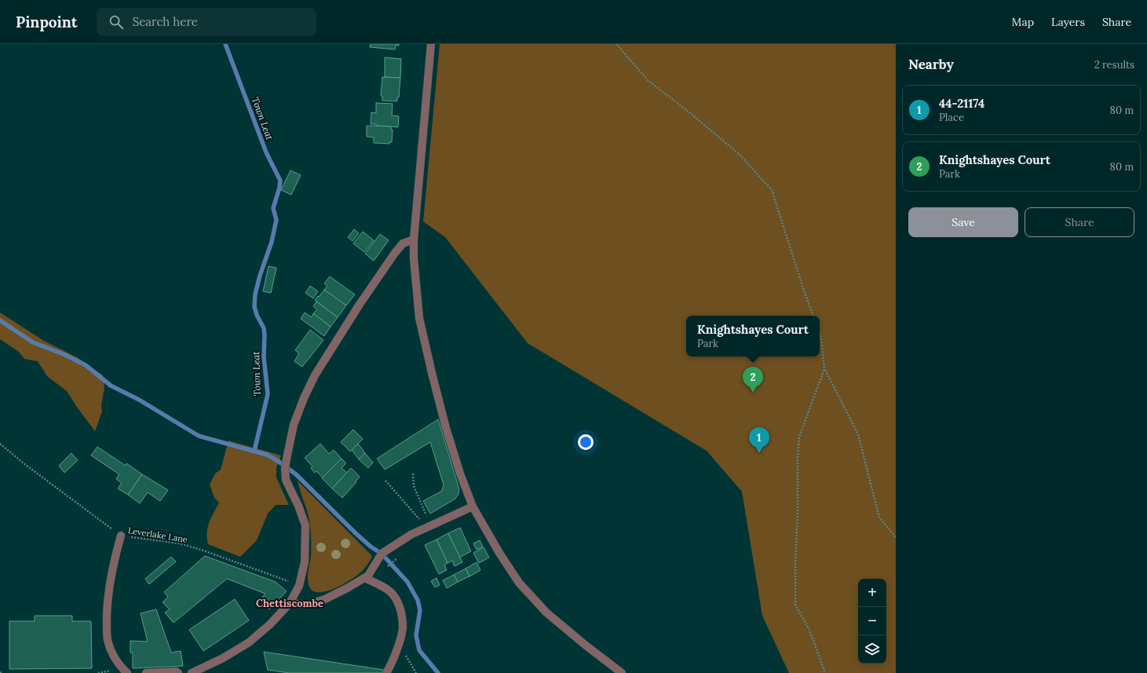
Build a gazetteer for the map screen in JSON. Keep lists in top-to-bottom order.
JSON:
{
  "streets": {
    "path": ["Leverlake Lane"]
  },
  "districts": ["Chettiscombe"],
  "water": ["Town Leat"],
  "page": {
    "header": "Pinpoint",
    "search": "Search here",
    "nav": ["Map", "Layers", "Share"],
    "heading": ["Nearby", "2 results"],
    "list": [
      {
        "mark": "1",
        "name": "44-21174",
        "note": "Place",
        "value": "80 m"
      },
      {
        "mark": "2",
        "name": "Knightshayes Court",
        "note": "Park",
        "value": "80 m"
      }
    ],
    "buttons": ["Save", "Share"],
    "popup": ["Knightshayes Court", "Park"],
    "pins": ["2", "1"],
    "map_buttons": ["+", "−"]
  }
}
